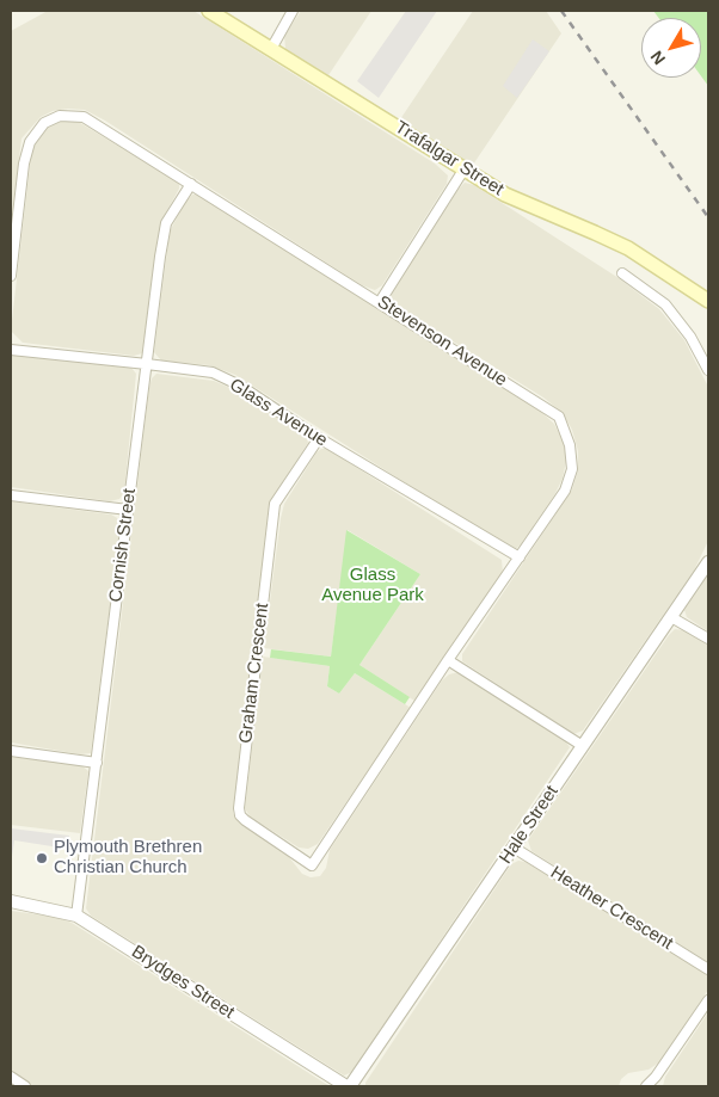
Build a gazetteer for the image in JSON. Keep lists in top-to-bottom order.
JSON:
{
  "streets": {
    "main road": ["Trafalgar Street"],
    "street": [
      "Stevenson Avenue",
      "Glass Avenue",
      "Cornish Street",
      "Graham Crescent",
      "Hale Street",
      "Heather Crescent",
      "Brydges Street"
    ]
  },
  "crossings": [
    ["Trafalgar Street", "Stevenson Avenue"],
    ["Stevenson Avenue", "Glass Avenue"],
    ["Stevenson Avenue", "Cornish Street"],
    ["Stevenson Avenue", "Graham Crescent"],
    ["Glass Avenue", "Cornish Street"],
    ["Glass Avenue", "Graham Crescent"],
    ["Cornish Street", "Brydges Street"],
    ["Hale Street", "Heather Crescent"],
    ["Hale Street", "Brydges Street"]
  ],
  "parks": ["Glass Avenue Park"],
  "places": ["Plymouth Brethren Christian Church"],
  "north": "bottom left"
}
